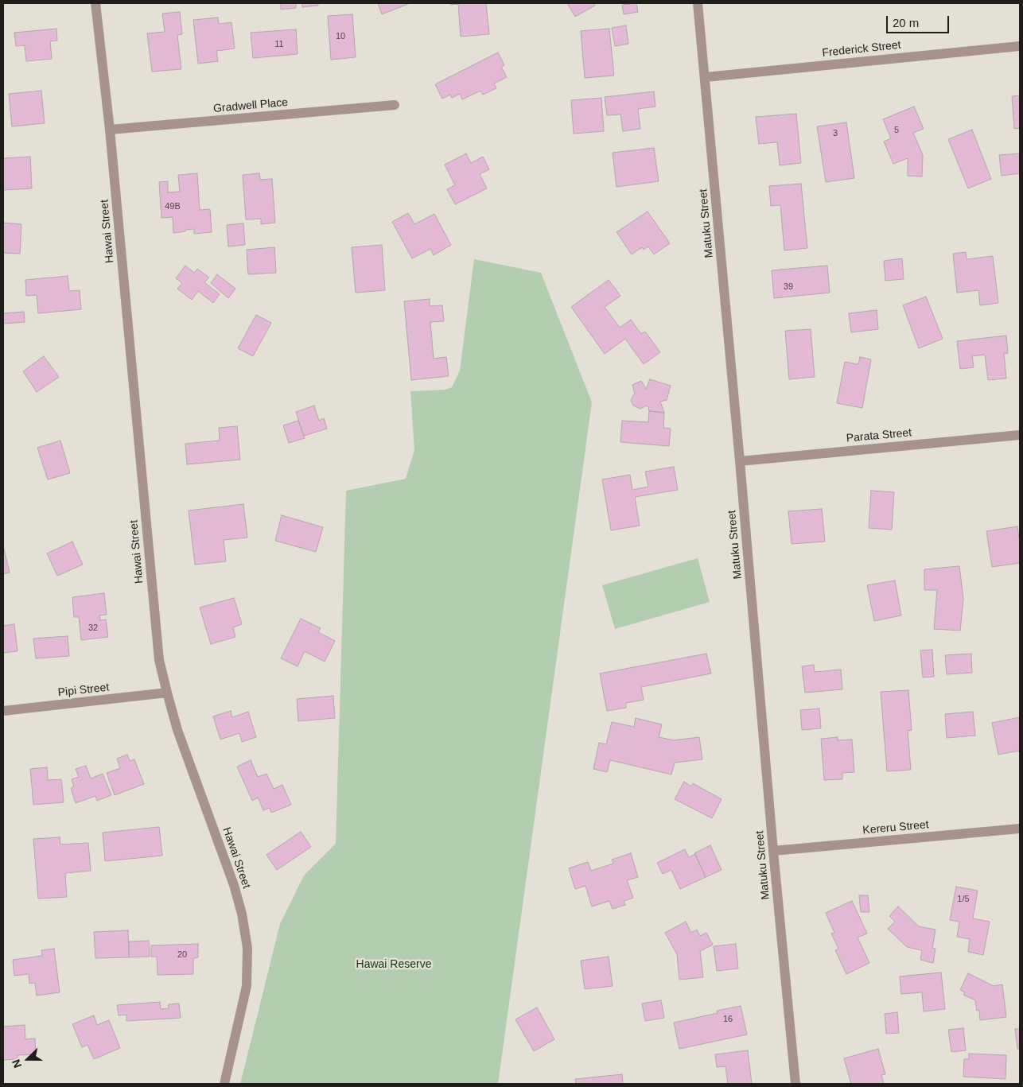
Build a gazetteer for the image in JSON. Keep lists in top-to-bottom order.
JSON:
{
  "streets": {
    "street": [
      "Frederick Street",
      "Gradwell Place",
      "Matuku Street",
      "Hawai Street",
      "Parata Street",
      "Pipi Street",
      "Kereru Street"
    ]
  },
  "crossings": [
    ["Frederick Street", "Matuku Street"],
    ["Gradwell Place", "Hawai Street"],
    ["Matuku Street", "Parata Street"],
    ["Matuku Street", "Kereru Street"],
    ["Hawai Street", "Pipi Street"]
  ],
  "parks": ["Hawai Reserve"],
  "house_numbers": [
    "10",
    "11",
    "5",
    "3",
    "49B",
    "39",
    "32",
    "1/5",
    "20",
    "16"
  ],
  "scale_bar": "20 m",
  "north": "left"
}
